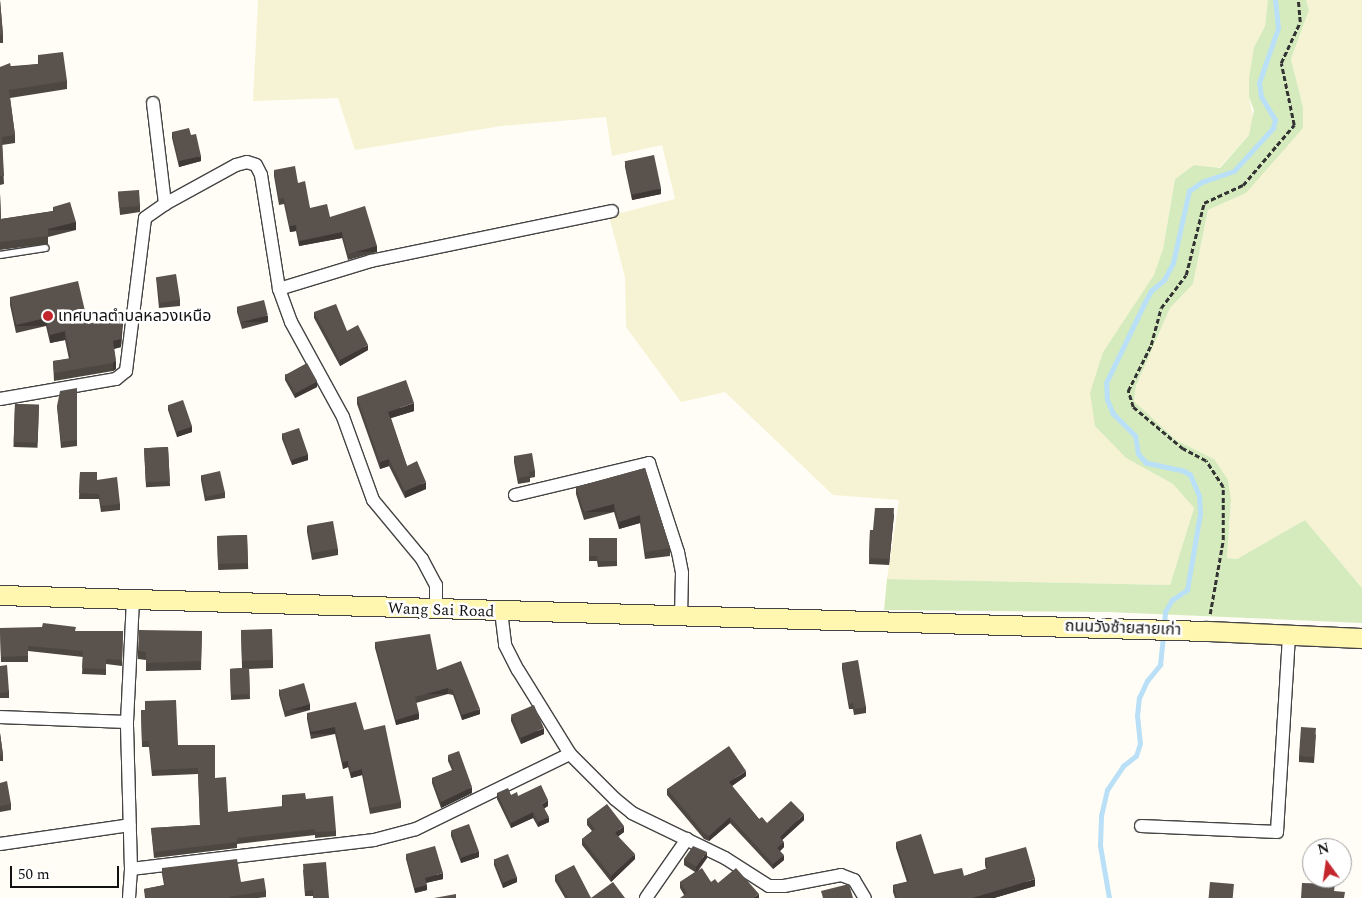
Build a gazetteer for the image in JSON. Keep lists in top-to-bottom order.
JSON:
{
  "streets": {
    "main road": ["Wang Sai Road", "ถนนวังซ้ายสายเก่า"]
  },
  "crossings": [
    ["Wang Sai Road", "ถนนวังซ้ายสายเก่า"]
  ],
  "places": ["เทศบาลตำบลหลวงเหนือ"],
  "scale_bar": "50 m",
  "north": "top"
}
